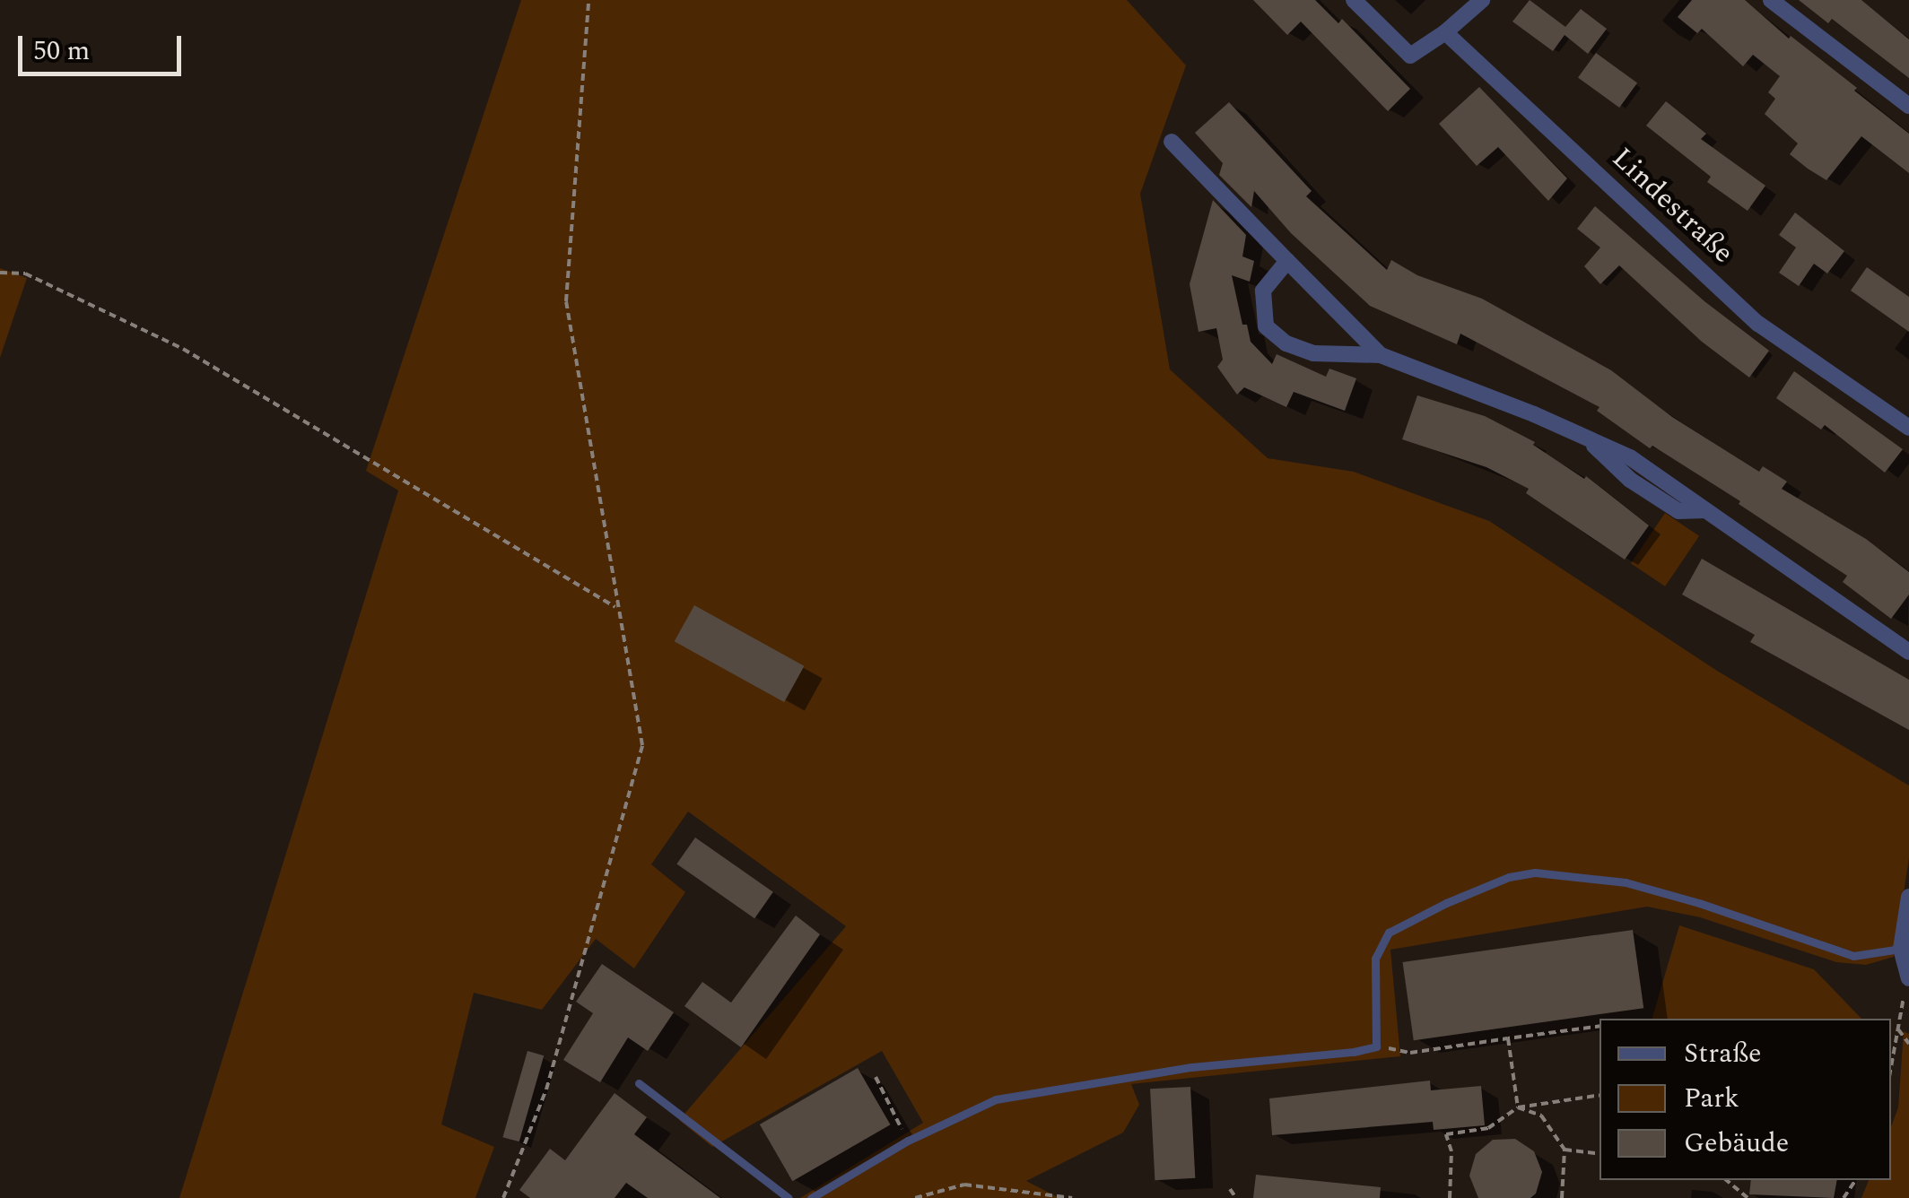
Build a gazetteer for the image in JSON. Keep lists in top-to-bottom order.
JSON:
{
  "streets": {
    "street": ["Lindestraße"]
  },
  "legend": ["Straße", "Park", "Gebäude"],
  "scale_bar": "50 m"
}
